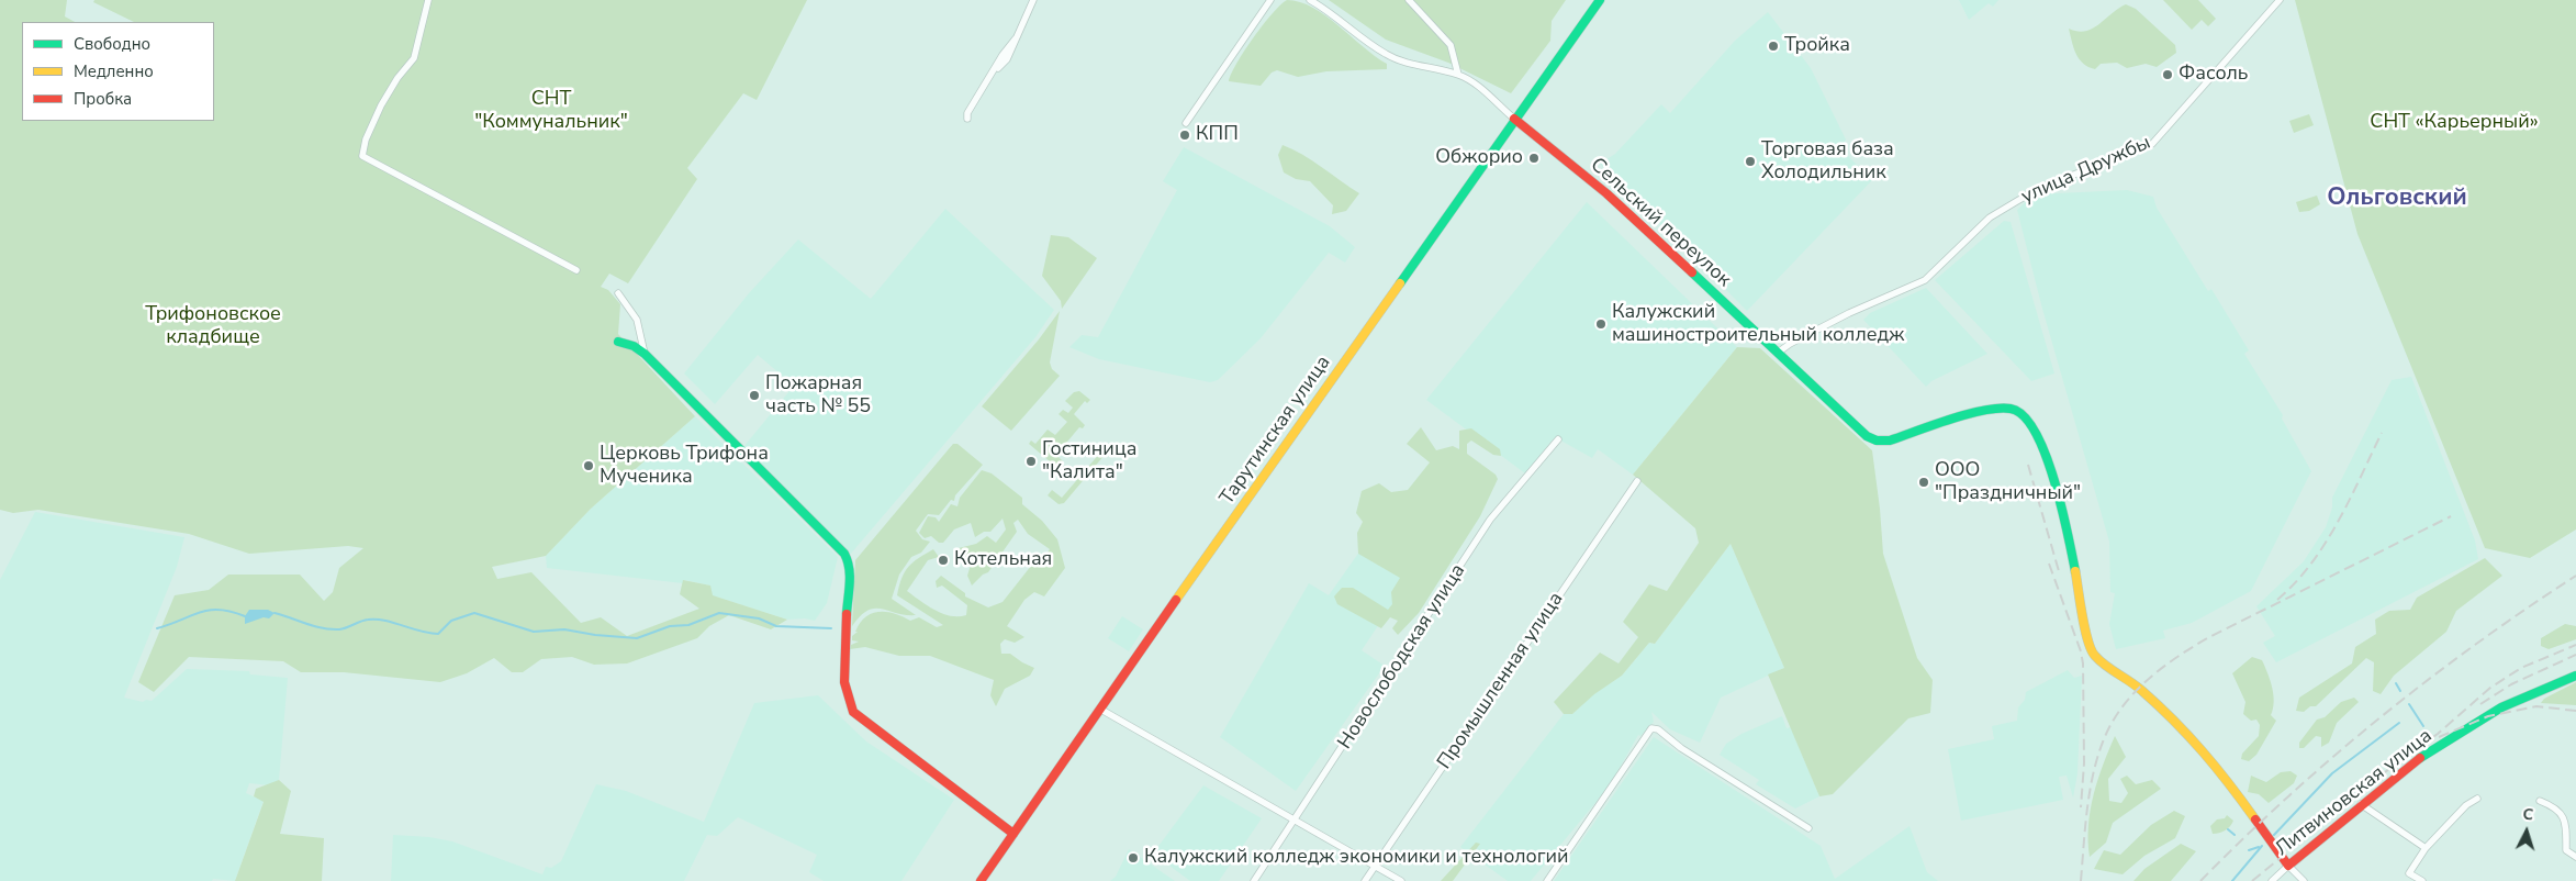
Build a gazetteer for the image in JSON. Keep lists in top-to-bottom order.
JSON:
{
  "streets": {
    "street": [
      "улица Дружбы",
      "Сельский переулок",
      "Тарутинская улица",
      "Новослободская улица",
      "Промышленная улица",
      "Литвиновская улица"
    ]
  },
  "crossings": [
    ["улица Дружбы", "Сельский переулок"],
    ["Сельский переулок", "Тарутинская улица"],
    ["Сельский переулок", "Литвиновская улица"]
  ],
  "districts": ["Ольговский"],
  "parks": ["СНТ \"Коммунальник\"", "СНТ «Карьерный»", "Трифоновское кладбище"],
  "places": [
    "Тройка",
    "Фасоль",
    "КПП",
    "Обжорио",
    "Торговая база Холодильник",
    "Калужский машиностроительный колледж",
    "Пожарная часть № 55",
    "Гостиница \"Калита\"",
    "Церковь Трифона Мученика",
    "ООО \"Праздничный\"",
    "Котельная",
    "Калужский колледж экономики и технологий"
  ],
  "legend": ["Свободно", "Медленно", "Пробка"],
  "north": "top"
}
